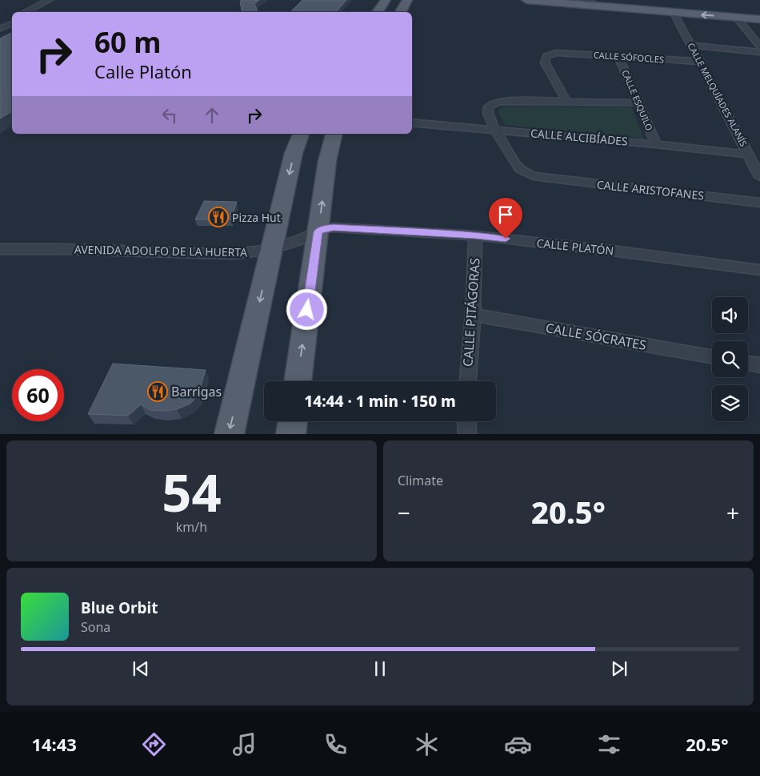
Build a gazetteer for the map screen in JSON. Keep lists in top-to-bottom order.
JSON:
{
  "streets": {
    "street": [
      "CALLE SÓFOCLES",
      "CALLE MELQUÍADES ALANÍS",
      "CALLE ESQUILO",
      "CALLE ALCIBÍADES",
      "CALLE ARISTOFANES",
      "CALLE PLATÓN",
      "AVENIDA ADOLFO DE LA HUERTA",
      "CALLE PITÁGORAS",
      "CALLE SÓCRATES"
    ]
  },
  "crossings": [
    ["CALLE SÓFOCLES", "CALLE MELQUÍADES ALANÍS"],
    ["CALLE SÓFOCLES", "CALLE ESQUILO"],
    ["CALLE SÓFOCLES", "CALLE ARISTOFANES"],
    ["CALLE MELQUÍADES ALANÍS", "CALLE ALCIBÍADES"],
    ["CALLE ESQUILO", "CALLE ALCIBÍADES"],
    ["CALLE ALCIBÍADES", "CALLE ARISTOFANES"],
    ["CALLE PLATÓN", "AVENIDA ADOLFO DE LA HUERTA"],
    ["CALLE PLATÓN", "CALLE PITÁGORAS"],
    ["CALLE PITÁGORAS", "CALLE SÓCRATES"]
  ],
  "places": {
    "restaurant": ["Pizza Hut", "Barrigas"]
  },
  "page": {
    "turn": ["60 m", "Calle Platón"],
    "limit": "60",
    "trip": "14:44 · 1 min · 150 m",
    "tile": [
      ["54", "km/h"],
      "Climate"
    ],
    "heat": ["−", "20.5°", "+"],
    "song": ["Blue Orbit", "Sona"],
    "tabs": ["14:43", "20.5°"]
  }
}
